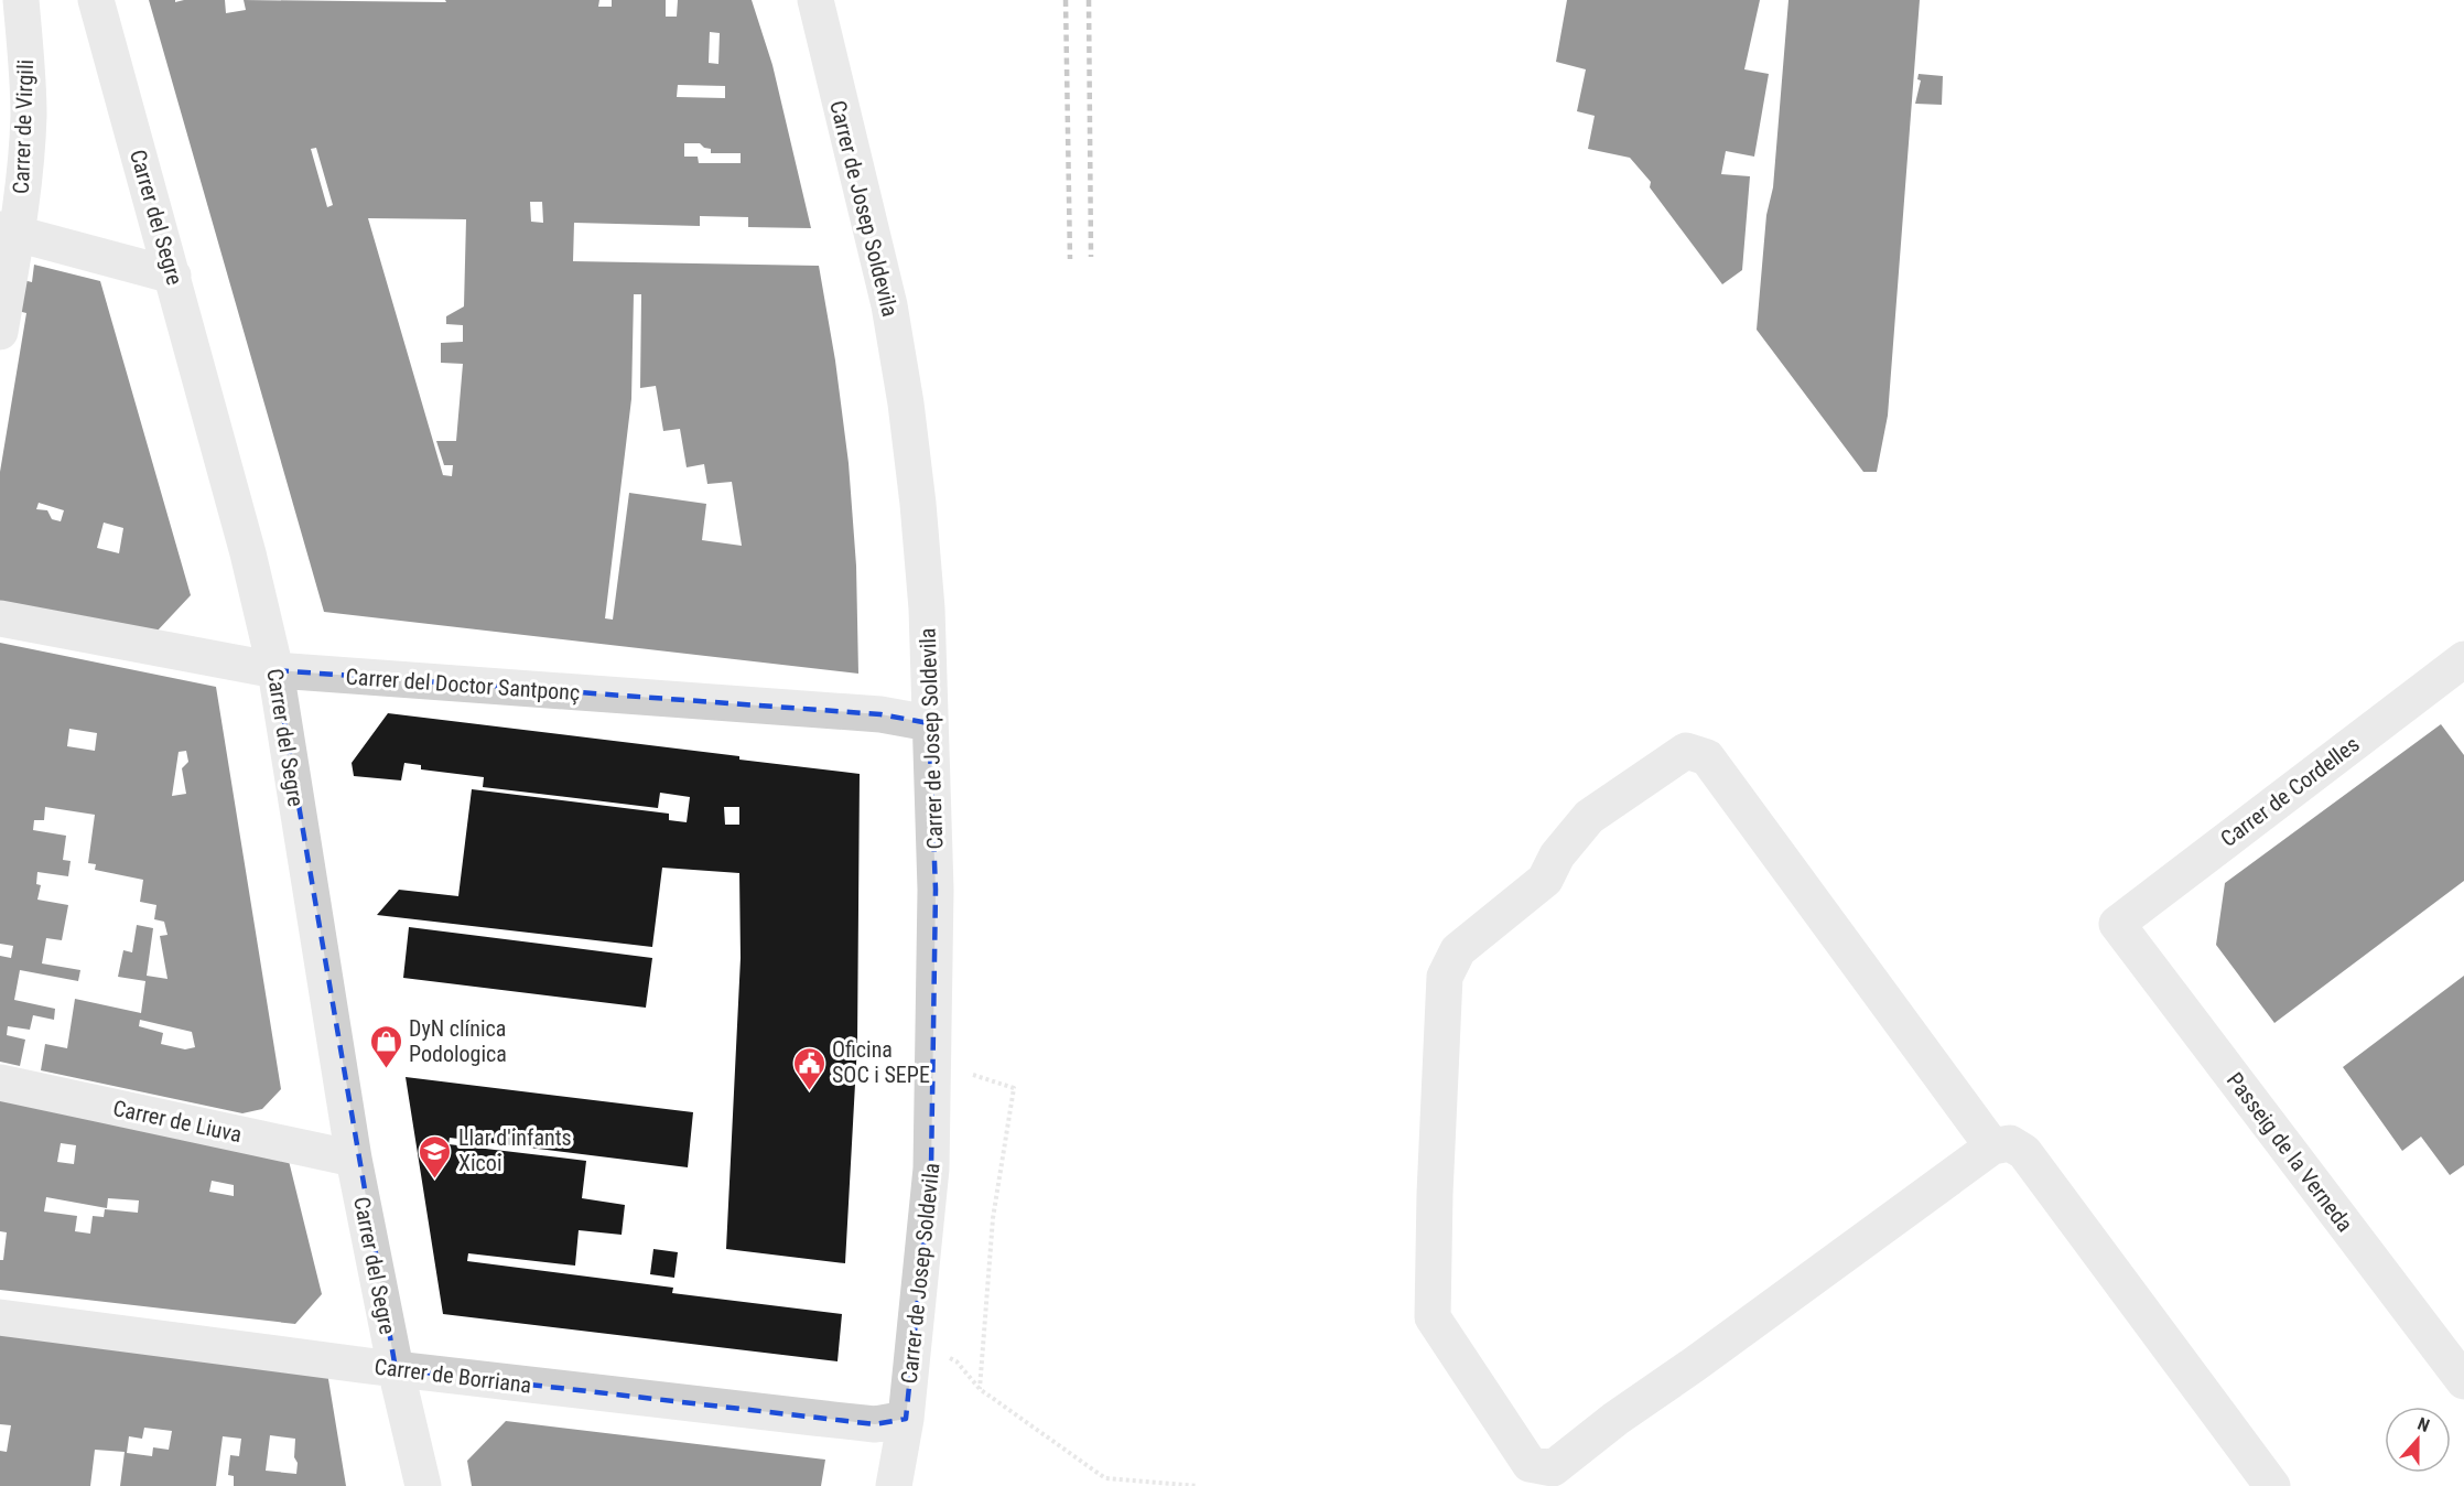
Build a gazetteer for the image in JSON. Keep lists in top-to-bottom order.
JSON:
{
  "streets": {
    "street": [
      "Carrer de Virgili",
      "Carrer de Josep Soldevila",
      "Carrer del Segre",
      "Carrer del Doctor Santponç",
      "Carrer de Cordelles",
      "Carrer de Liuva",
      "Passeig de la Verneda",
      "Carrer de Borriana"
    ]
  },
  "crossings": [
    ["Carrer de Josep Soldevila", "Carrer del Doctor Santponç"],
    ["Carrer de Josep Soldevila", "Carrer de Borriana"],
    ["Carrer del Segre", "Carrer del Doctor Santponç"],
    ["Carrer del Segre", "Carrer de Liuva"],
    ["Carrer del Segre", "Carrer de Borriana"],
    ["Carrer de Cordelles", "Passeig de la Verneda"]
  ],
  "places": {
    "shop": ["DyN clínica Podologica"],
    "public building": ["Oficina SOC i SEPE"],
    "school or university": ["Llar d'infants Xicoi"]
  },
  "north": "top"
}
